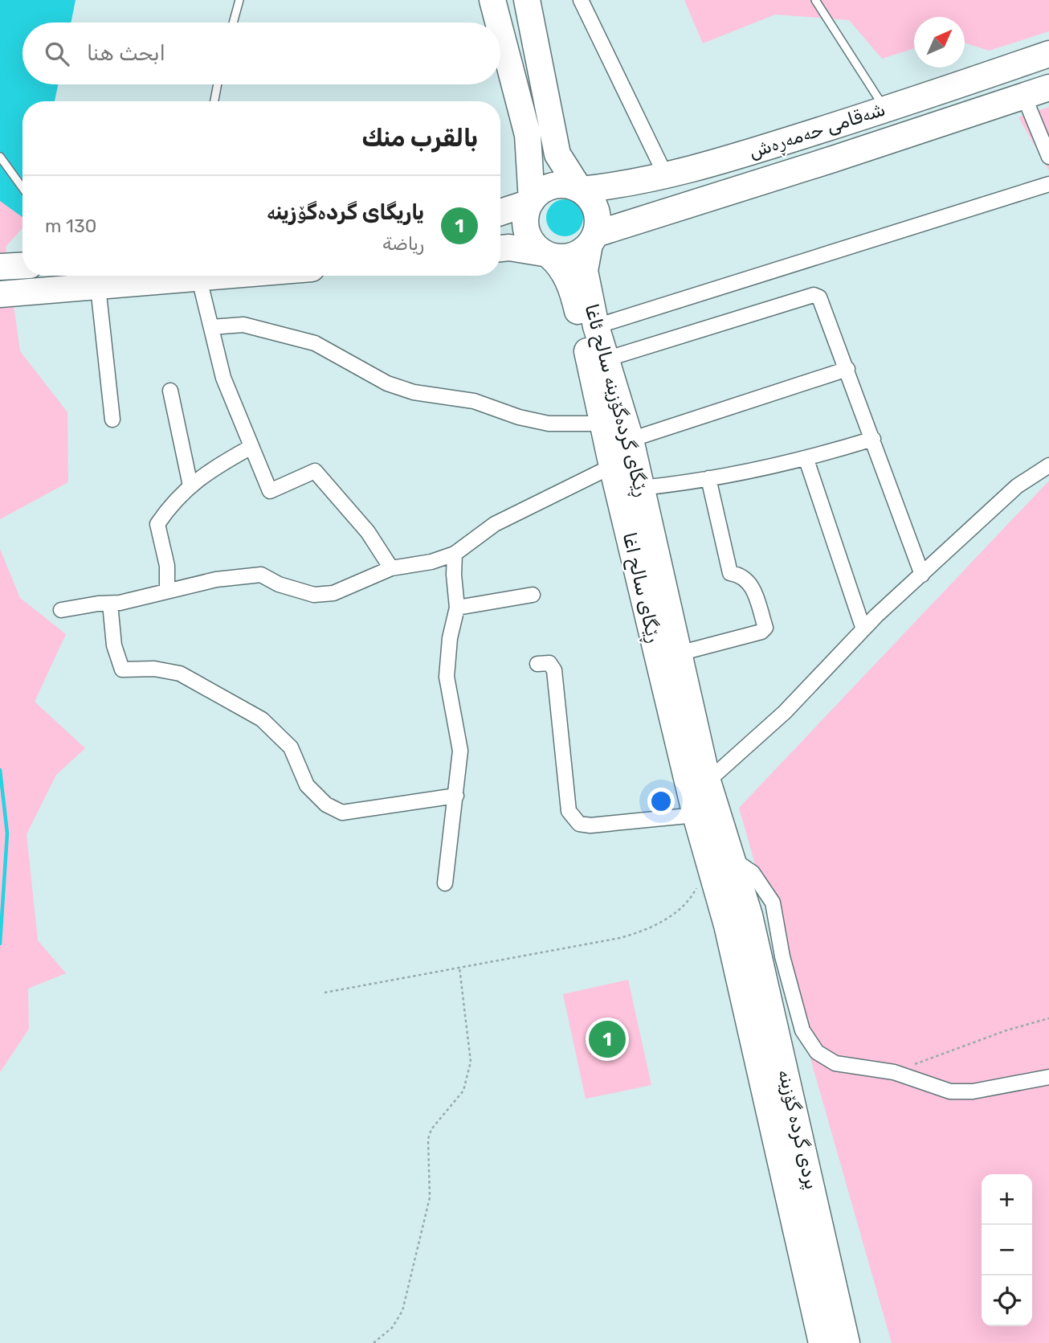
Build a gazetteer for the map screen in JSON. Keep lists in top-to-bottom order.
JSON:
{
  "streets": {
    "highway": [
      "شەقامی حەمەڕەش",
      "ڕێگای گردەگۆزینە سالح ئاغا",
      "ڕێگای سالح اغا",
      "پردی گردە گۆزینە"
    ]
  },
  "crossings": [
    ["شەقامی حەمەڕەش", "ڕێگای گردەگۆزینە سالح ئاغا"],
    ["شەقامی حەمەڕەش", "ڕێگای سالح اغا"],
    ["ڕێگای گردەگۆزینە سالح ئاغا", "ڕێگای سالح اغا"],
    ["ڕێگای گردەگۆزینە سالح ئاغا", "پردی گردە گۆزینە"]
  ],
  "north": "top right",
  "page": {
    "search": "ابحث هنا",
    "heading": "بالقرب منك",
    "list": [
      {
        "mark": "1",
        "name": "یاریگای گردەگۆزینە",
        "note": "رياضة",
        "value": "130 m"
      }
    ],
    "pins": "1",
    "map_buttons": ["+", "−"]
  }
}
